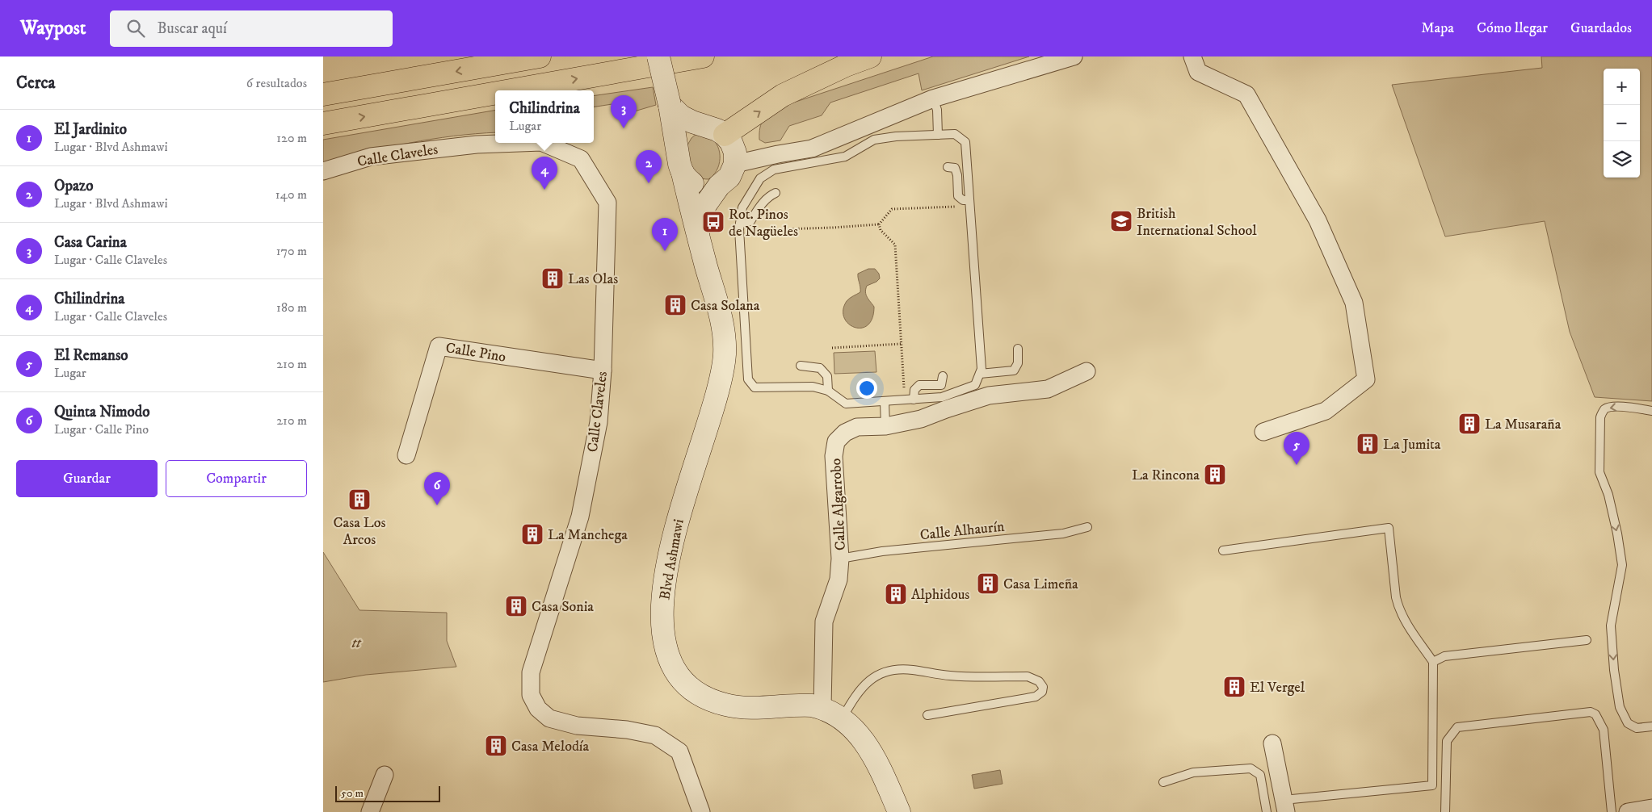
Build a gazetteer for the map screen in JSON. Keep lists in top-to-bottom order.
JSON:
{
  "streets": {
    "street": [
      "Calle Claveles",
      "Calle Pino",
      "Calle Algarrobo",
      "Blvd Ashmawi"
    ],
    "lane": ["Calle Alhaurín"]
  },
  "crossings": [
    ["Calle Claveles", "Calle Pino"],
    ["Calle Algarrobo", "Calle Alhaurín"],
    ["Calle Algarrobo", "Blvd Ashmawi"]
  ],
  "parks": ["tt"],
  "places": {
    "school or university": ["British International School"],
    "bus stop": ["Rot. Pinos de Nagüeles"],
    "building": [
      "Las Olas",
      "Casa Solana",
      "La Musaraña",
      "La Jumita",
      "La Rincona",
      "Casa Los Arcos",
      "La Manchega",
      "Casa Limeña",
      "Alphidous",
      "Casa Sonia",
      "El Vergel",
      "Casa Melodía"
    ]
  },
  "scale_bar": "50 m",
  "page": {
    "header": "Waypost",
    "search": "Buscar aquí",
    "nav": ["Mapa", "Cómo llegar", "Guardados"],
    "heading": ["Cerca", "6 resultados"],
    "map_buttons": ["+", "−"],
    "popup": ["Chilindrina", "Lugar"],
    "pins": [
      "3",
      "2",
      "4",
      "1",
      "5",
      "6"
    ],
    "list": [
      {
        "mark": "1",
        "name": "El Jardinito",
        "note": "Lugar · Blvd Ashmawi",
        "value": "120 m"
      },
      {
        "mark": "2",
        "name": "Opazo",
        "note": "Lugar · Blvd Ashmawi",
        "value": "140 m"
      },
      {
        "mark": "3",
        "name": "Casa Carina",
        "note": "Lugar · Calle Claveles",
        "value": "170 m"
      },
      {
        "mark": "4",
        "name": "Chilindrina",
        "note": "Lugar · Calle Claveles",
        "value": "180 m"
      },
      {
        "mark": "5",
        "name": "El Remanso",
        "note": "Lugar",
        "value": "210 m"
      },
      {
        "mark": "6",
        "name": "Quinta Nimodo",
        "note": "Lugar · Calle Pino",
        "value": "210 m"
      }
    ],
    "buttons": ["Guardar", "Compartir"],
    "scale": "50 m"
  }
}
